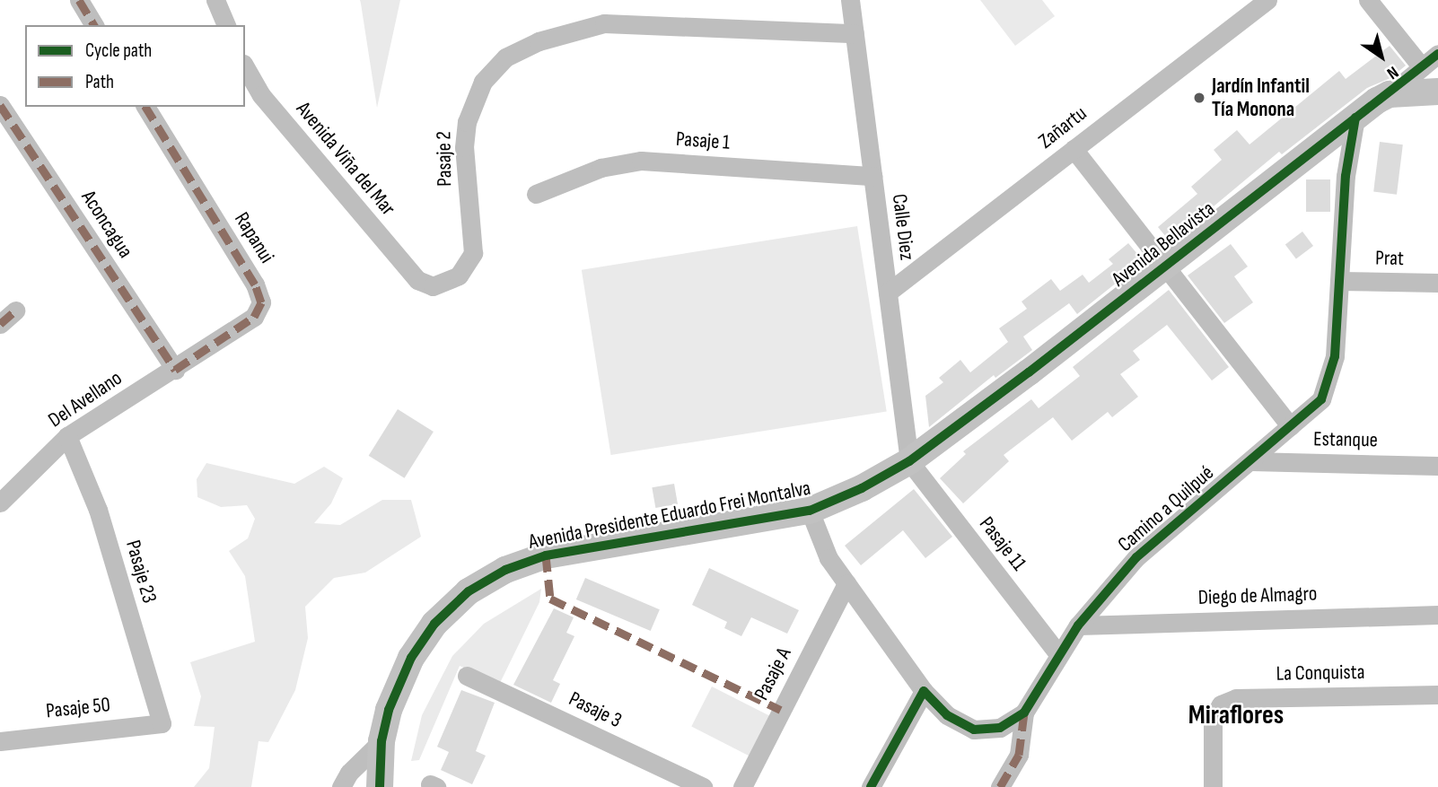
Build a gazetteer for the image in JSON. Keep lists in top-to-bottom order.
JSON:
{
  "streets": {
    "street": [
      "Zañartu",
      "Pasaje 1",
      "Avenida Viña del Mar",
      "Pasaje 2",
      "Aconcagua",
      "Calle Diez",
      "Rapanui",
      "Avenida Bellavista",
      "Prat",
      "Del Avellano",
      "Estanque",
      "Camino a Quilpué",
      "Avenida Presidente Eduardo Frei Montalva",
      "Pasaje 11",
      "Pasaje 23",
      "Diego de Almagro",
      "La Conquista",
      "Pasaje A",
      "Pasaje 50",
      "Pasaje 3"
    ]
  },
  "crossings": [
    ["Zañartu", "Calle Diez"],
    ["Pasaje 1", "Calle Diez"],
    ["Avenida Viña del Mar", "Pasaje 2"],
    ["Pasaje 2", "Calle Diez"],
    ["Aconcagua", "Rapanui"],
    ["Aconcagua", "Del Avellano"],
    ["Calle Diez", "Avenida Bellavista"],
    ["Calle Diez", "Avenida Presidente Eduardo Frei Montalva"],
    ["Calle Diez", "Pasaje 11"],
    ["Rapanui", "Del Avellano"],
    ["Avenida Bellavista", "Camino a Quilpué"],
    ["Avenida Bellavista", "Avenida Presidente Eduardo Frei Montalva"],
    ["Avenida Bellavista", "Pasaje 11"],
    ["Prat", "Camino a Quilpué"],
    ["Del Avellano", "Pasaje 23"],
    ["Estanque", "Camino a Quilpué"],
    ["Camino a Quilpué", "Avenida Presidente Eduardo Frei Montalva"],
    ["Camino a Quilpué", "Pasaje 11"],
    ["Camino a Quilpué", "Diego de Almagro"],
    ["Camino a Quilpué", "Pasaje A"],
    ["Avenida Presidente Eduardo Frei Montalva", "Pasaje 11"],
    ["Pasaje 23", "Pasaje 50"]
  ],
  "districts": ["Miraflores"],
  "places": ["Jardín Infantil Tía Monona"],
  "legend": ["Cycle path", "Path"],
  "north": "bottom right"
}
